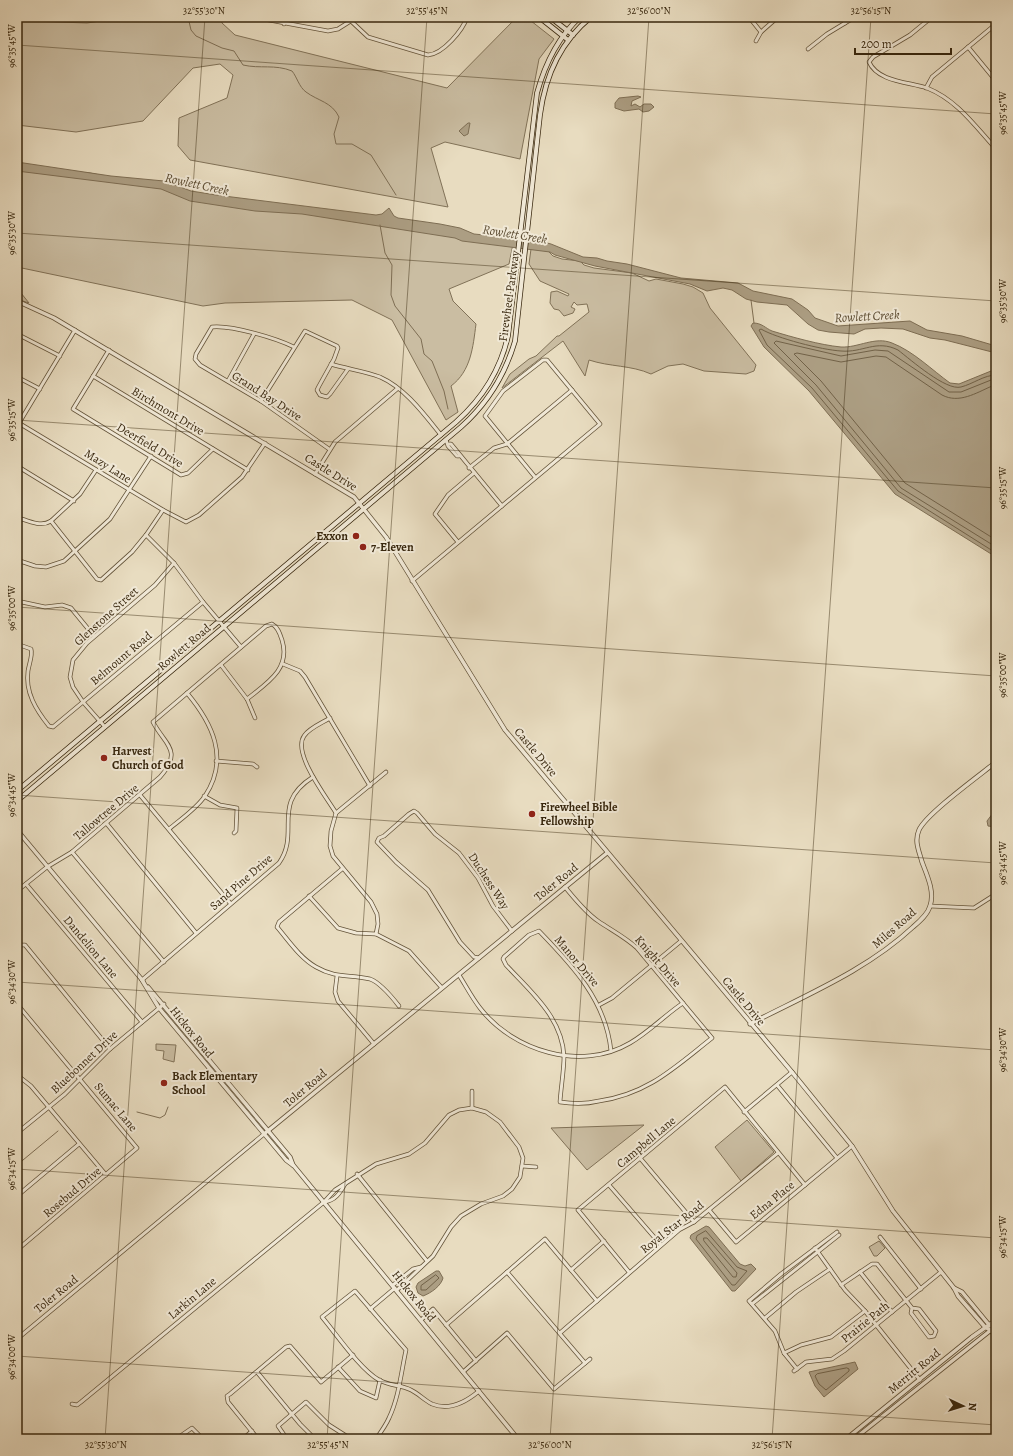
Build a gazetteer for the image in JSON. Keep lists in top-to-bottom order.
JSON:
{
  "streets": {
    "main road": ["Firewheel Parkway", "Rowlett Road"],
    "street": [
      "Grand Bay Drive",
      "Birchmont Drive",
      "Deerfield Drive",
      "Mazy Lane",
      "Castle Drive",
      "Glenstone Street",
      "Belmount Road",
      "Tallowtree Drive",
      "Duchess Way",
      "Sand Pine Drive",
      "Toler Road",
      "Miles Road",
      "Dandelion Lane",
      "Manor Drive",
      "Knight Drive",
      "Hickox Road",
      "Bluebonnet Drive",
      "Sumac Lane",
      "Campbell Lane",
      "Rosebud Drive",
      "Edna Place",
      "Royal Star Road",
      "Larkin Lane",
      "Prairie Path",
      "Merritt Road"
    ]
  },
  "crossings": [
    ["Firewheel Parkway", "Castle Drive"],
    ["Firewheel Parkway", "Rowlett Road"],
    ["Birchmont Drive", "Deerfield Drive"],
    ["Birchmont Drive", "Mazy Lane"],
    ["Castle Drive", "Rowlett Road"],
    ["Castle Drive", "Toler Road"],
    ["Castle Drive", "Miles Road"],
    ["Castle Drive", "Edna Place"],
    ["Castle Drive", "Prairie Path"],
    ["Castle Drive", "Merritt Road"],
    ["Glenstone Street", "Rowlett Road"],
    ["Glenstone Street", "Belmount Road"],
    ["Tallowtree Drive", "Dandelion Lane"],
    ["Tallowtree Drive", "Hickox Road"],
    ["Duchess Way", "Toler Road"],
    ["Sand Pine Drive", "Hickox Road"],
    ["Toler Road", "Knight Drive"],
    ["Toler Road", "Hickox Road"],
    ["Dandelion Lane", "Bluebonnet Drive"],
    ["Manor Drive", "Knight Drive"],
    ["Hickox Road", "Bluebonnet Drive"],
    ["Hickox Road", "Larkin Lane"],
    ["Bluebonnet Drive", "Sumac Lane"],
    ["Sumac Lane", "Rosebud Drive"],
    ["Edna Place", "Royal Star Road"]
  ],
  "water": ["Rowlett Creek"],
  "places": [
    "Exxon",
    "7-Eleven",
    "Harvest Church of God",
    "Firewheel Bible Fellowship",
    "Back Elementary School"
  ],
  "scale_bar": "200 m",
  "north": "right",
  "coordinates": [
    "32°55'30\"N",
    "32°55'45\"N",
    "32°56'00\"N",
    "32°56'15\"N",
    "96°35'45\"W",
    "96°35'30\"W",
    "96°35'15\"W",
    "96°35'00\"W",
    "96°34'45\"W",
    "96°34'30\"W",
    "96°34'15\"W",
    "96°34'00\"W"
  ]
}
